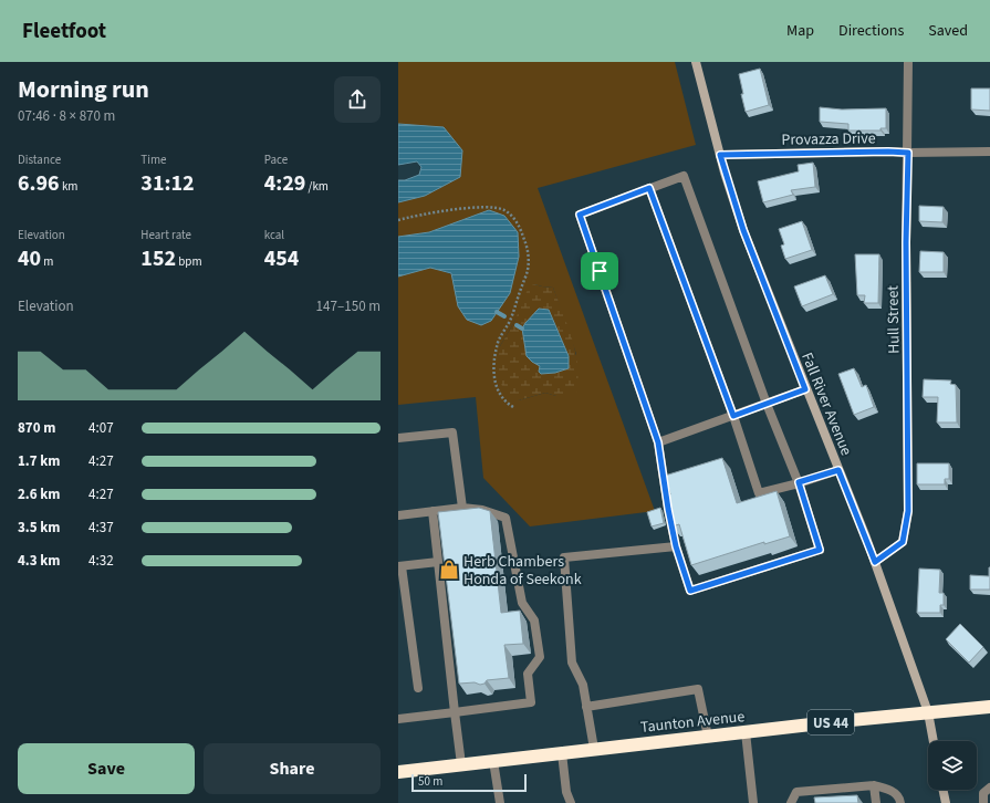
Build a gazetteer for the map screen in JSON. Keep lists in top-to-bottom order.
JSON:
{
  "streets": {
    "highway": ["Taunton Avenue", "US 44"],
    "main road": ["Fall River Avenue"],
    "street": ["Provazza Drive", "Hull Street"]
  },
  "crossings": [
    ["Provazza Drive", "Hull Street"],
    ["Provazza Drive", "Fall River Avenue"],
    ["Hull Street", "Fall River Avenue"],
    ["Fall River Avenue", "Taunton Avenue"]
  ],
  "places": {
    "shop": ["Herb Chambers Honda of Seekonk"]
  },
  "scale_bar": "50 m",
  "page": {
    "header": "Fleetfoot",
    "nav": ["Map", "Directions", "Saved"],
    "heading": ["Morning run", "07:46 · 8 × 870 m"],
    "stats": [
      ["Distance", "6.96 km"],
      ["Time", "31:12"],
      ["Pace", "4:29 /km"],
      ["Elevation", "40 m"],
      ["Heart rate", "152 bpm"],
      ["kcal", "454"]
    ],
    "chart": ["Elevation", "147–150 m"],
    "list": [
      {
        "name": "870 m",
        "note": "4:07"
      },
      {
        "name": "1.7 km",
        "note": "4:27"
      },
      {
        "name": "2.6 km",
        "note": "4:27"
      },
      {
        "name": "3.5 km",
        "note": "4:37"
      },
      {
        "name": "4.3 km",
        "note": "4:32"
      }
    ],
    "buttons": ["Save", "Share"],
    "scale": "50 m"
  }
}
